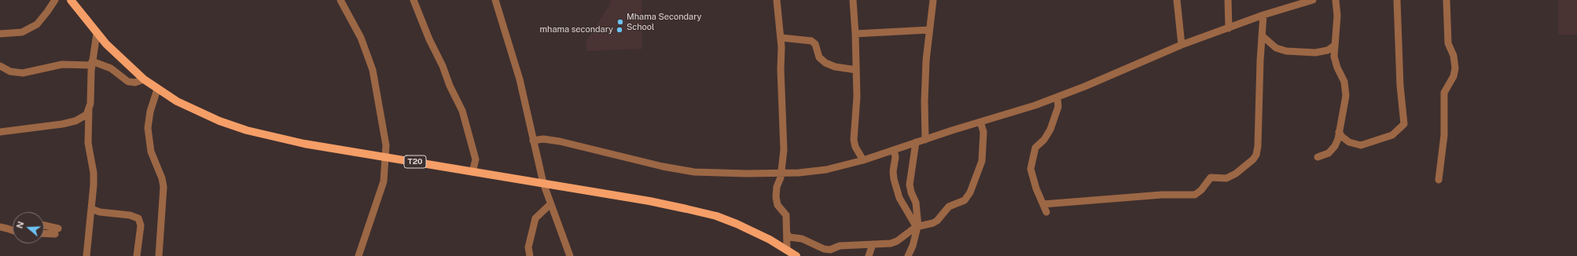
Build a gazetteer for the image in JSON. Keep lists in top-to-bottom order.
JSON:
{
  "streets": {
    "main road": ["T20"]
  },
  "places": ["Mhama Secondary School", "mhama secondary"],
  "north": "left"
}
